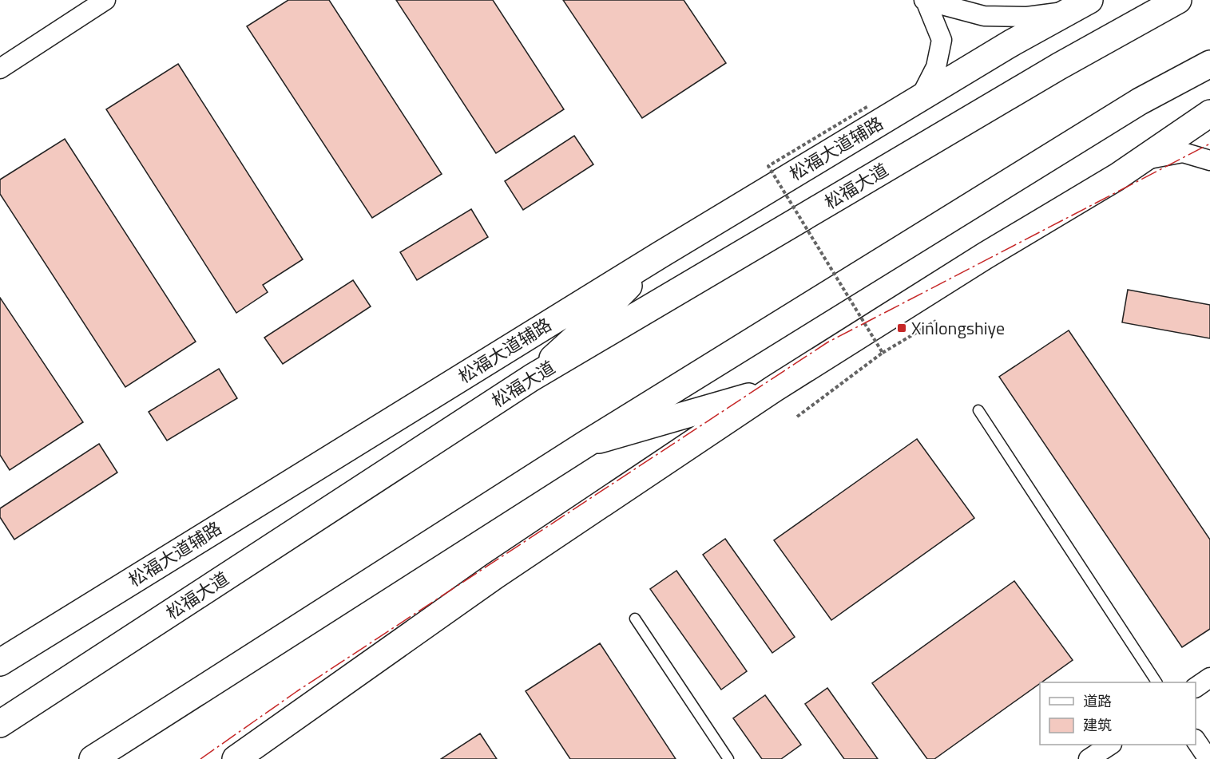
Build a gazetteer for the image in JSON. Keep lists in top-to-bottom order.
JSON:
{
  "streets": {
    "main road": ["松福大道辅路", "松福大道"]
  },
  "places": {
    "transit": ["Xinlongshiye"]
  },
  "legend": ["道路", "建筑"]
}
